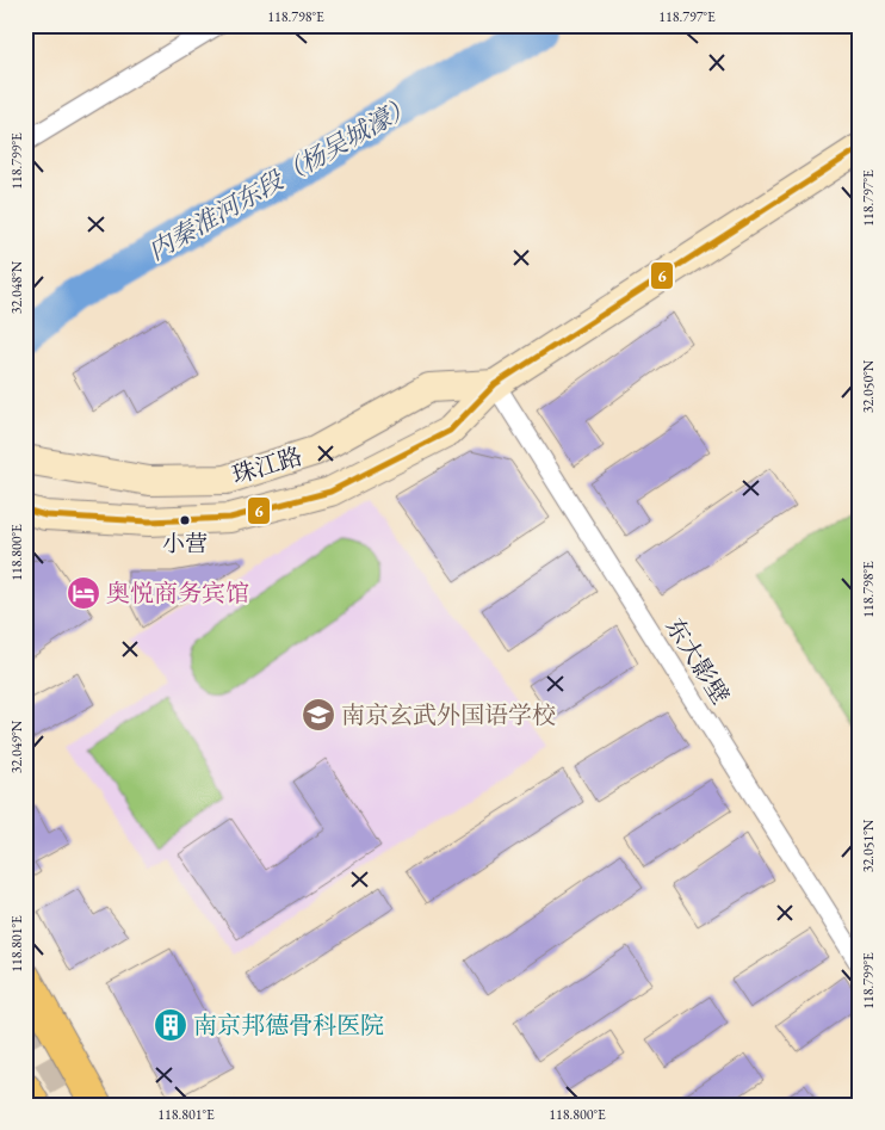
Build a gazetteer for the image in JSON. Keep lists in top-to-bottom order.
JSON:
{
  "streets": {
    "main road": ["珠江路"],
    "street": ["东大影壁"]
  },
  "crossings": [
    ["珠江路", "东大影壁"]
  ],
  "water": ["内秦淮河东段（杨吴城濠）"],
  "places": {
    "other": ["小营"],
    "hotel": ["奥悦商务宾馆"],
    "school or university": ["南京玄武外国语学校"],
    "building": ["南京邦德骨科医院"]
  },
  "lines": ["transit line 6"],
  "coordinates": [
    "118.798°E",
    "118.797°E",
    "118.799°E",
    "32.048°N",
    "32.050°N",
    "118.800°E",
    "32.049°N",
    "32.051°N",
    "118.801°E"
  ]
}
